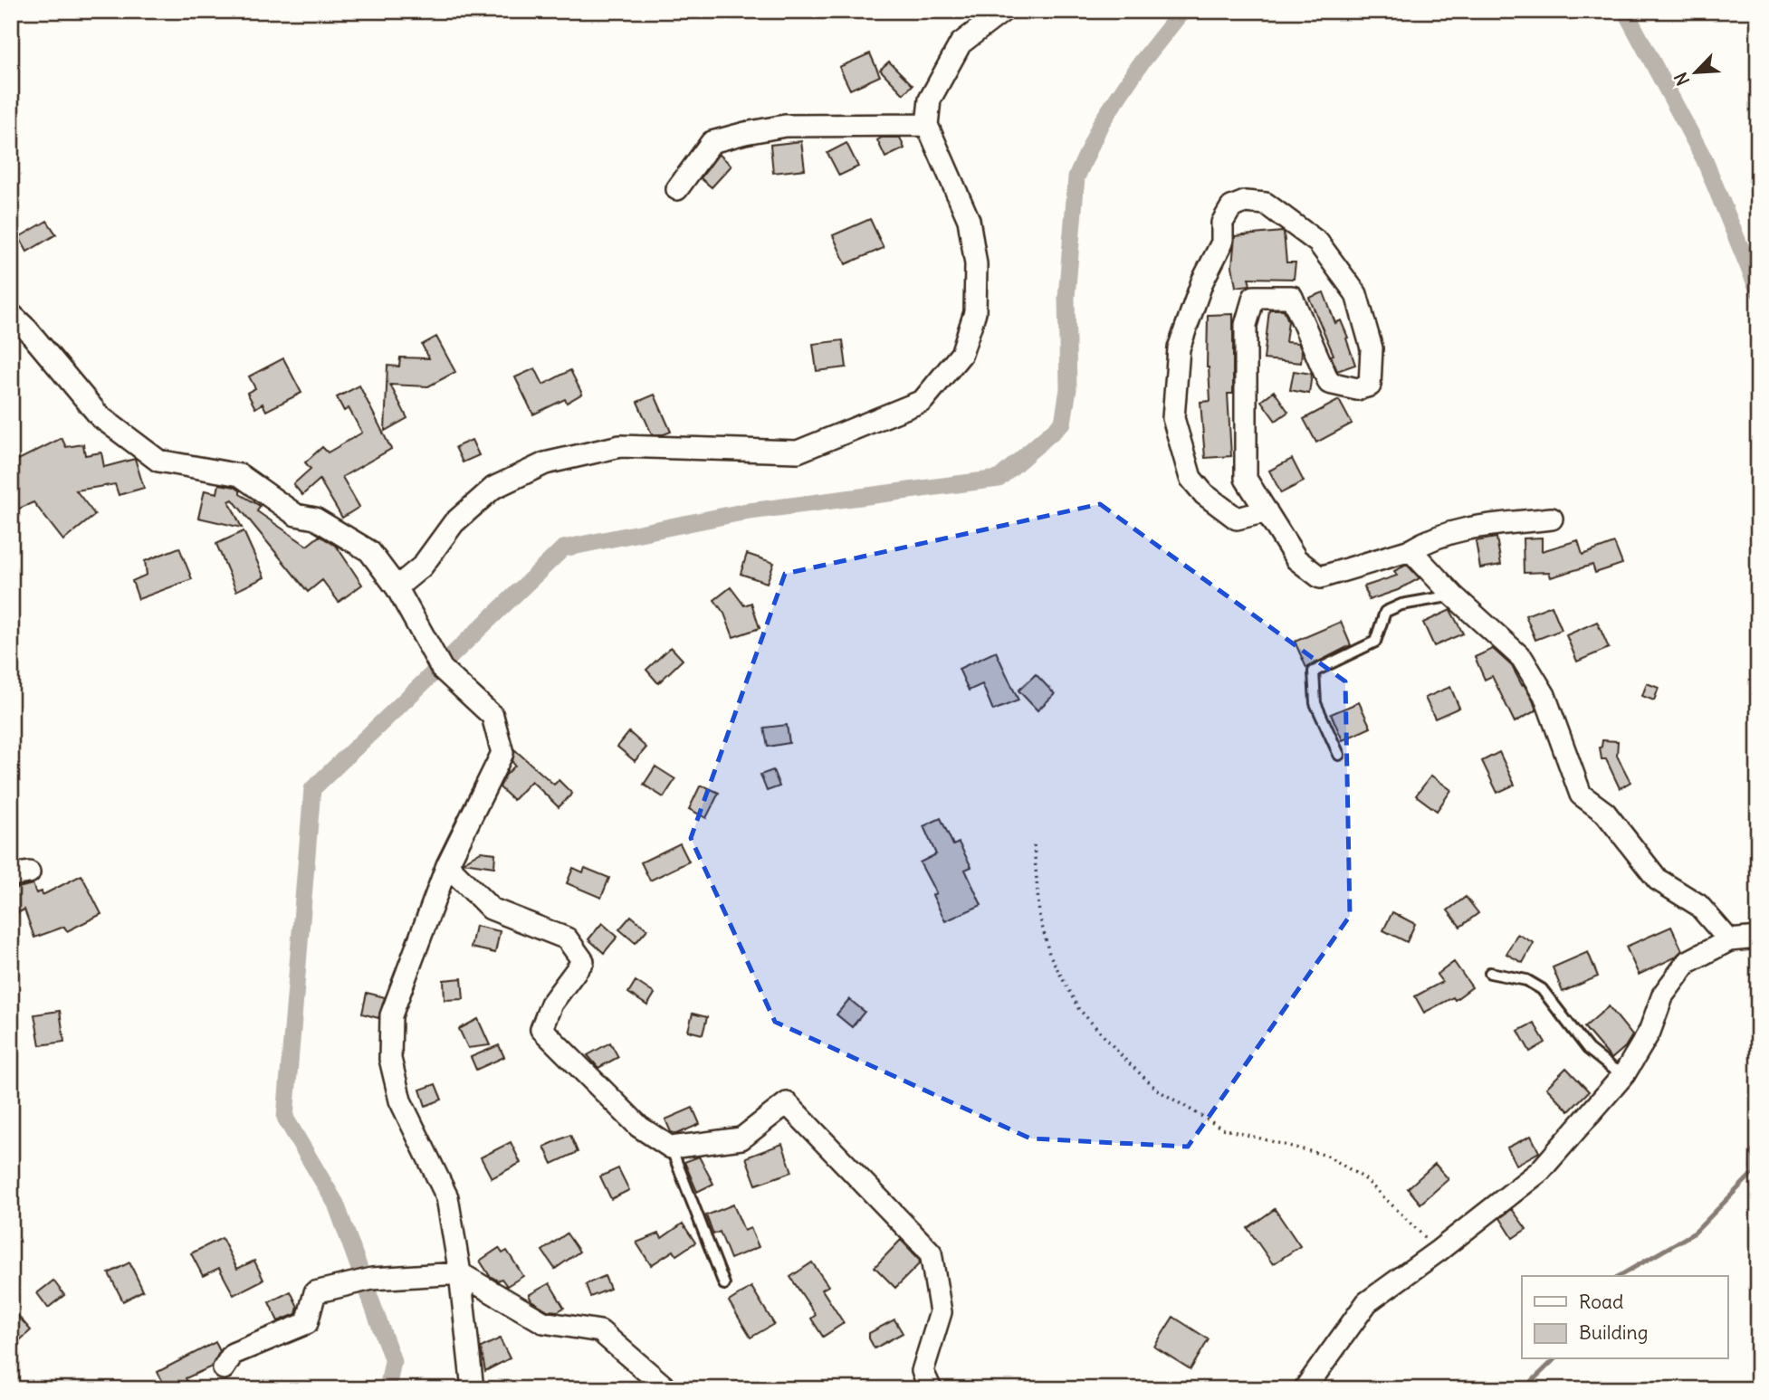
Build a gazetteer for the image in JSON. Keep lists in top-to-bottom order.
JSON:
{
  "legend": ["Road", "Building"],
  "north": "bottom left"
}
